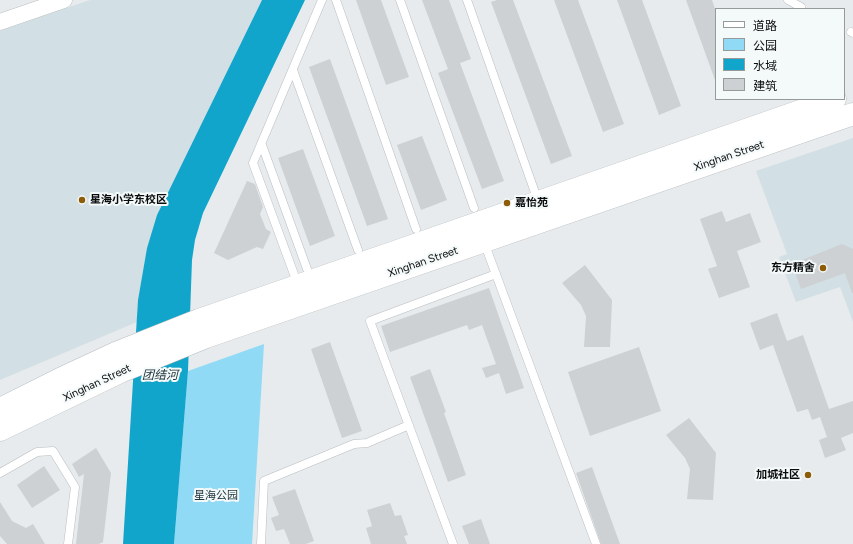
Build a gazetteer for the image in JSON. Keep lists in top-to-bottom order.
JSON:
{
  "streets": {
    "main road": ["Xinghan Street"]
  },
  "water": ["团结河"],
  "parks": ["星海公园"],
  "places": [
    "星海小学东校区",
    "嘉怡苑",
    "东方精舍",
    "加城社区"
  ],
  "legend": [
    "道路",
    "公园",
    "水域",
    "建筑"
  ]
}
